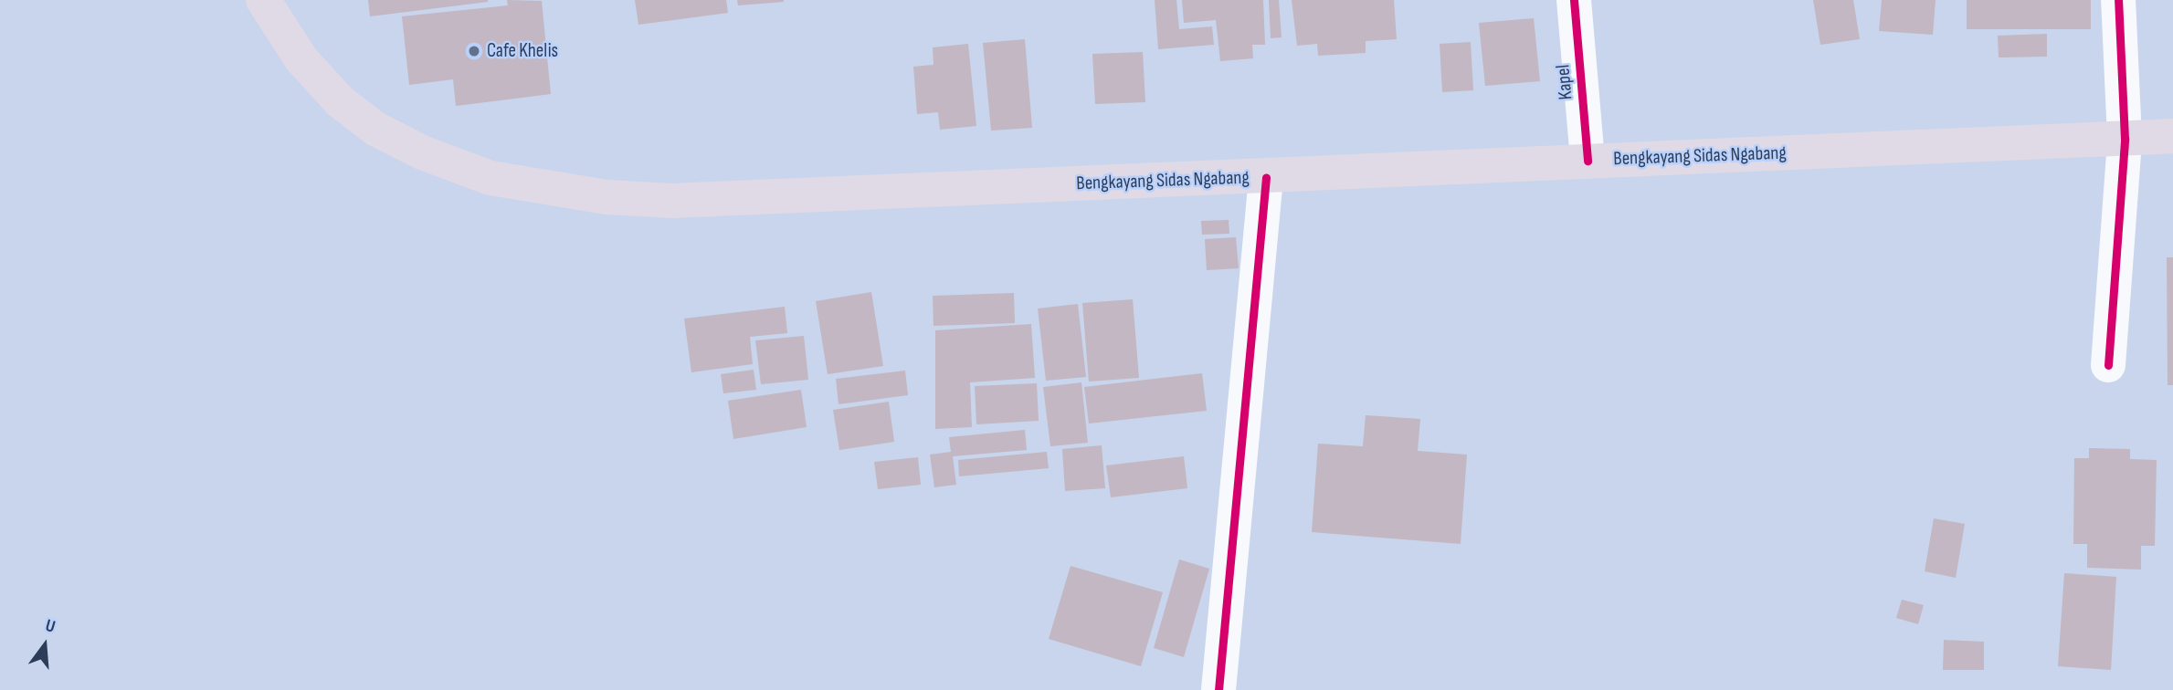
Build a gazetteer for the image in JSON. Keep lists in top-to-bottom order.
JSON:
{
  "streets": {
    "highway": ["Bengkayang Sidas Ngabang"],
    "street": ["Kapel"]
  },
  "crossings": [
    ["Kapel", "Bengkayang Sidas Ngabang"]
  ],
  "places": ["Cafe Khelis"],
  "north": "top"
}
